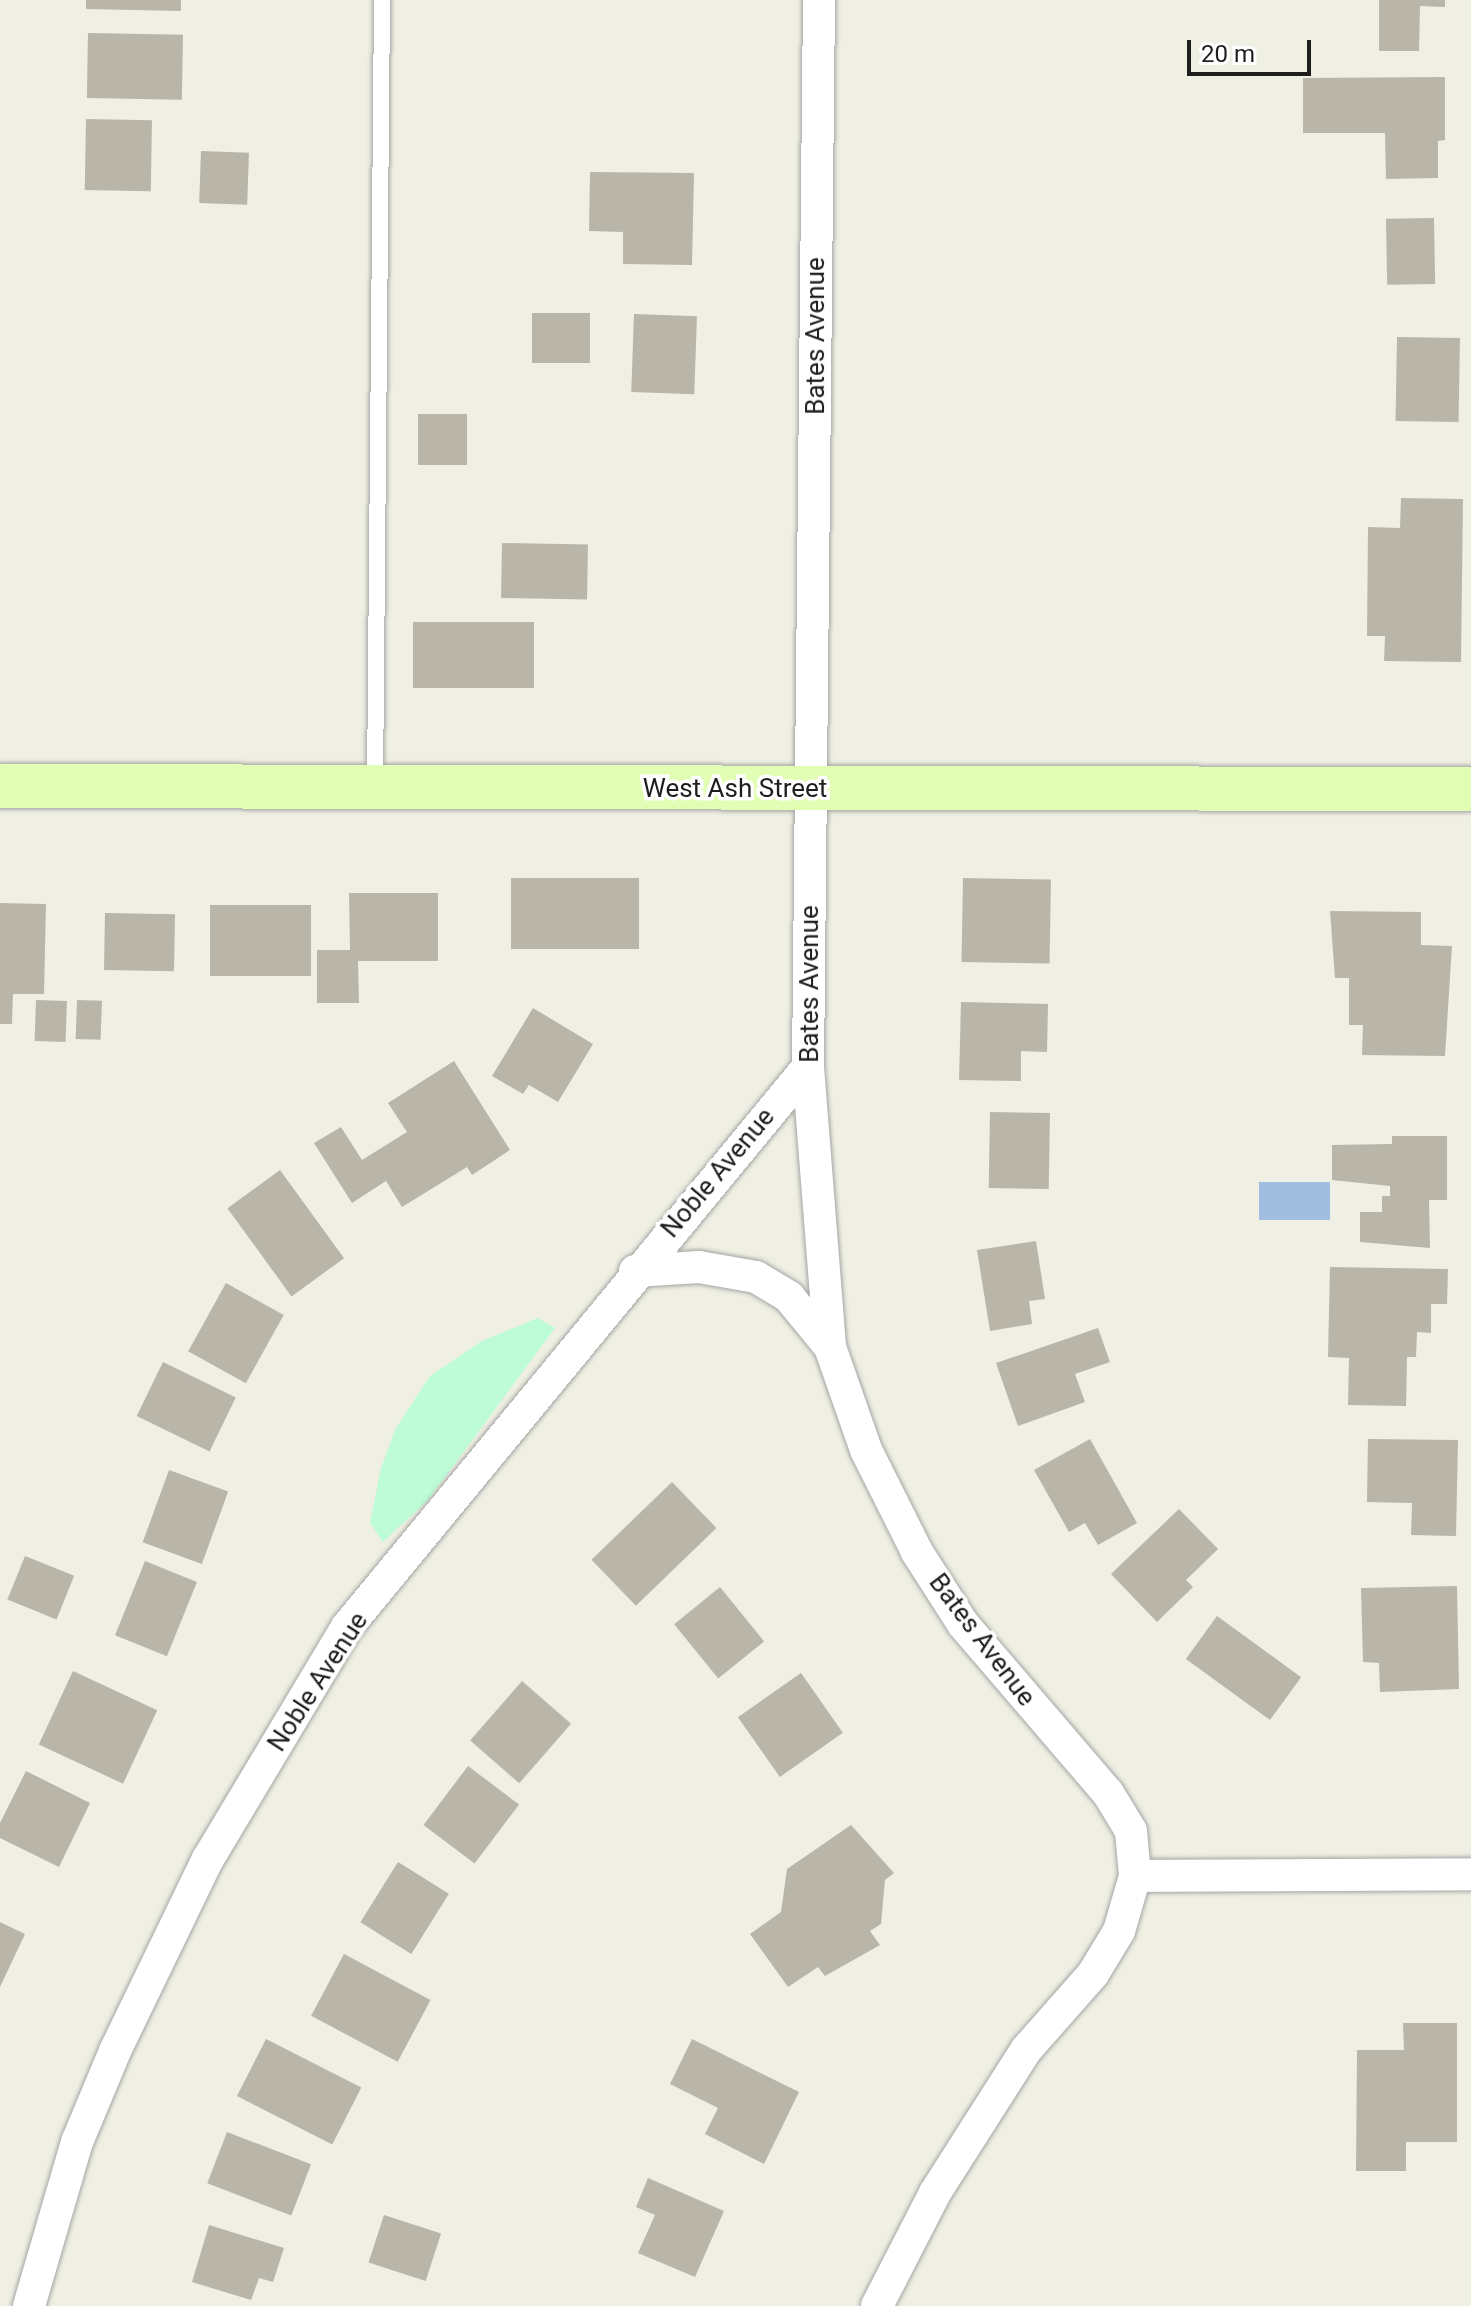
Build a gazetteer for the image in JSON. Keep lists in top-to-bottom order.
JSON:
{
  "streets": {
    "street": ["Bates Avenue", "West Ash Street", "Noble Avenue"]
  },
  "crossings": [
    ["Bates Avenue", "West Ash Street"],
    ["Bates Avenue", "Noble Avenue"]
  ],
  "scale_bar": "20 m"
}
